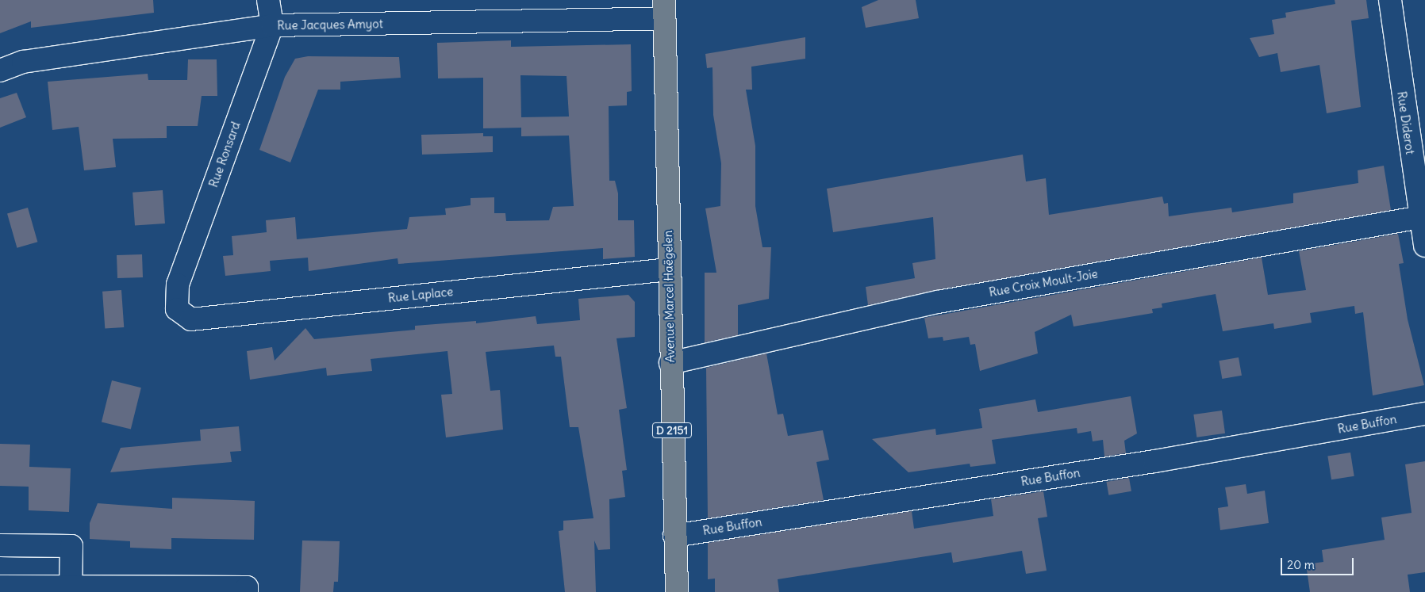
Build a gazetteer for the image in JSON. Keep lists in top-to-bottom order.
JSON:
{
  "streets": {
    "main road": ["Avenue Marcel Haëgelen", "D 2151"],
    "street": [
      "Rue Jacques Amyot",
      "Rue Diderot",
      "Rue Ronsard",
      "Rue Croix Moult-Joie",
      "Rue Laplace",
      "Rue Buffon"
    ]
  },
  "crossings": [
    ["Rue Jacques Amyot", "Rue Ronsard"],
    ["Rue Jacques Amyot", "Avenue Marcel Haëgelen"],
    ["Rue Diderot", "Rue Croix Moult-Joie"],
    ["Rue Ronsard", "Rue Laplace"],
    ["Rue Croix Moult-Joie", "Avenue Marcel Haëgelen"],
    ["Rue Laplace", "Avenue Marcel Haëgelen"],
    ["Avenue Marcel Haëgelen", "Rue Buffon"]
  ],
  "scale_bar": "20 m"
}
